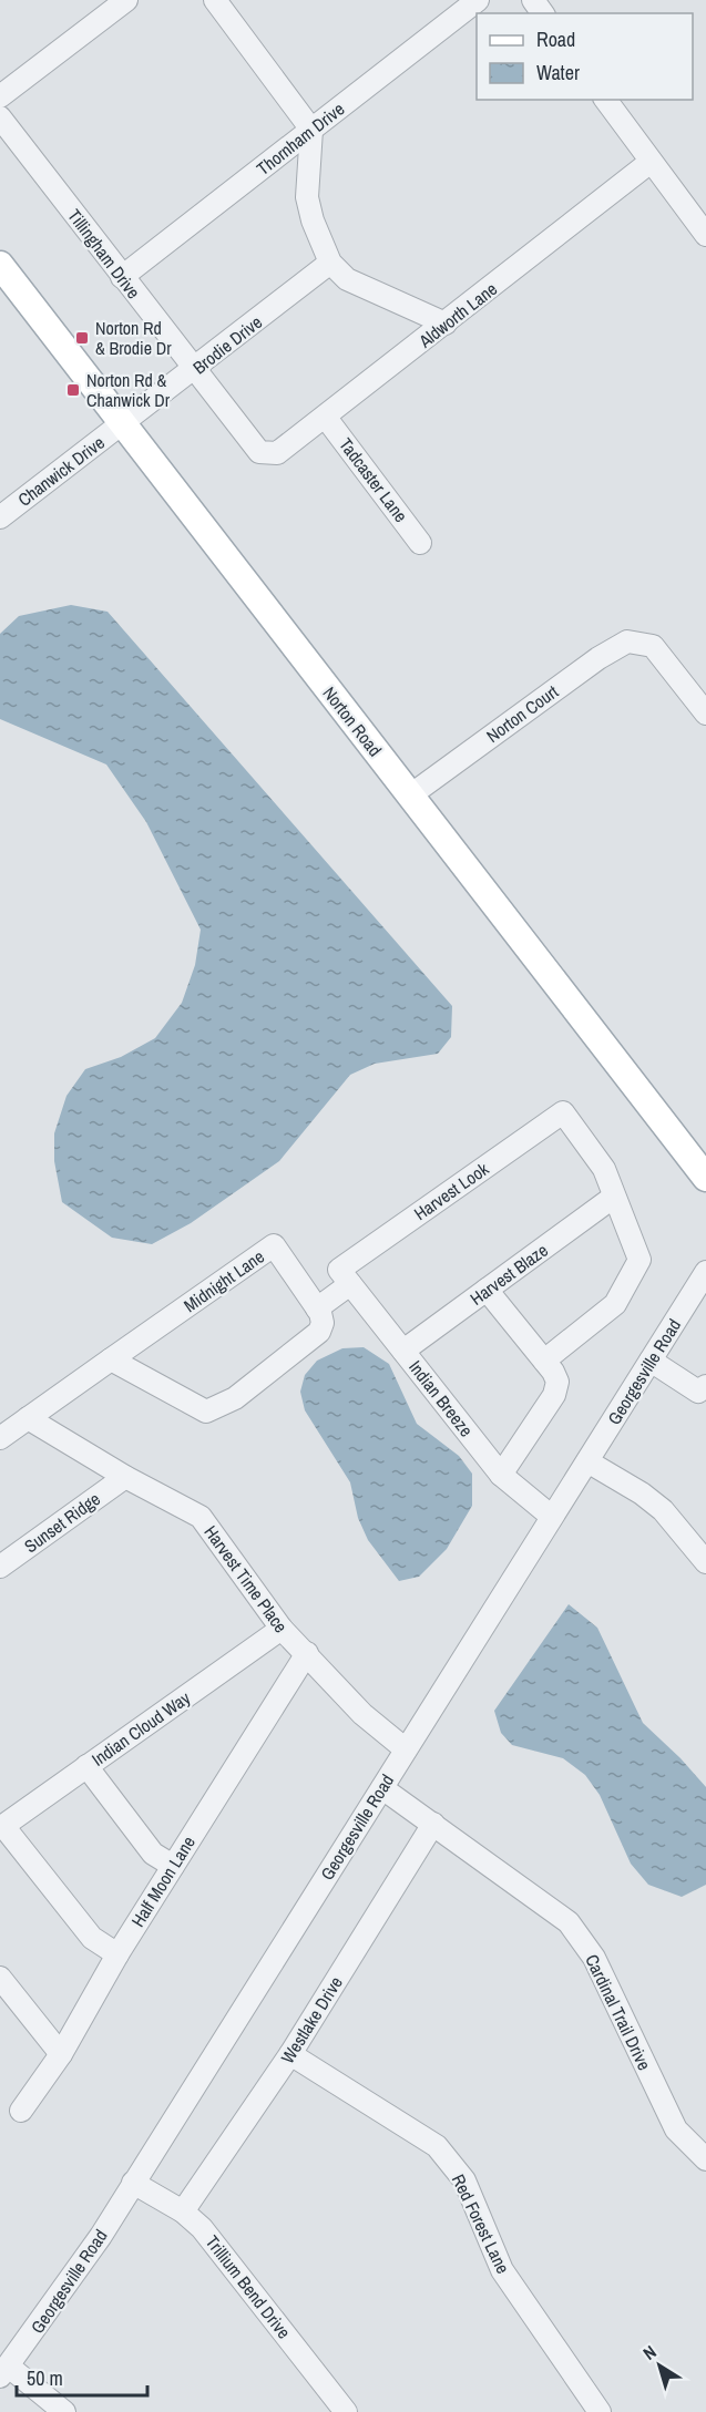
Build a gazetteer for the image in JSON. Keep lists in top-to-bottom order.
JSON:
{
  "streets": {
    "main road": ["Norton Road"],
    "street": [
      "Thornham Drive",
      "Tillingham Drive",
      "Aldworth Lane",
      "Brodie Drive",
      "Chanwick Drive",
      "Tadcaster Lane",
      "Norton Court",
      "Harvest Look",
      "Harvest Blaze",
      "Midnight Lane",
      "Georgesville Road",
      "Indian Breeze",
      "Sunset Ridge",
      "Harvest Time Place",
      "Indian Cloud Way",
      "Half Moon Lane",
      "Cardinal Trail Drive",
      "Westlake Drive",
      "Red Forest Lane",
      "Trillium Bend Drive"
    ]
  },
  "crossings": [
    ["Thornham Drive", "Tillingham Drive"],
    ["Tillingham Drive", "Aldworth Lane"],
    ["Tillingham Drive", "Brodie Drive"],
    ["Aldworth Lane", "Tadcaster Lane"],
    ["Brodie Drive", "Chanwick Drive"],
    ["Brodie Drive", "Norton Road"],
    ["Chanwick Drive", "Norton Road"],
    ["Norton Court", "Norton Road"],
    ["Harvest Look", "Harvest Blaze"],
    ["Harvest Look", "Indian Breeze"],
    ["Harvest Blaze", "Indian Breeze"],
    ["Midnight Lane", "Harvest Time Place"],
    ["Georgesville Road", "Indian Breeze"],
    ["Georgesville Road", "Harvest Time Place"],
    ["Georgesville Road", "Cardinal Trail Drive"],
    ["Georgesville Road", "Trillium Bend Drive"],
    ["Sunset Ridge", "Harvest Time Place"],
    ["Harvest Time Place", "Indian Cloud Way"],
    ["Harvest Time Place", "Half Moon Lane"],
    ["Cardinal Trail Drive", "Westlake Drive"],
    ["Westlake Drive", "Red Forest Lane"],
    ["Westlake Drive", "Trillium Bend Drive"]
  ],
  "places": {
    "transit": ["Norton Rd & Brodie Dr", "Norton Rd & Chanwick Dr"]
  },
  "legend": ["Road", "Water"],
  "scale_bar": "50 m",
  "north": "top left"
}
